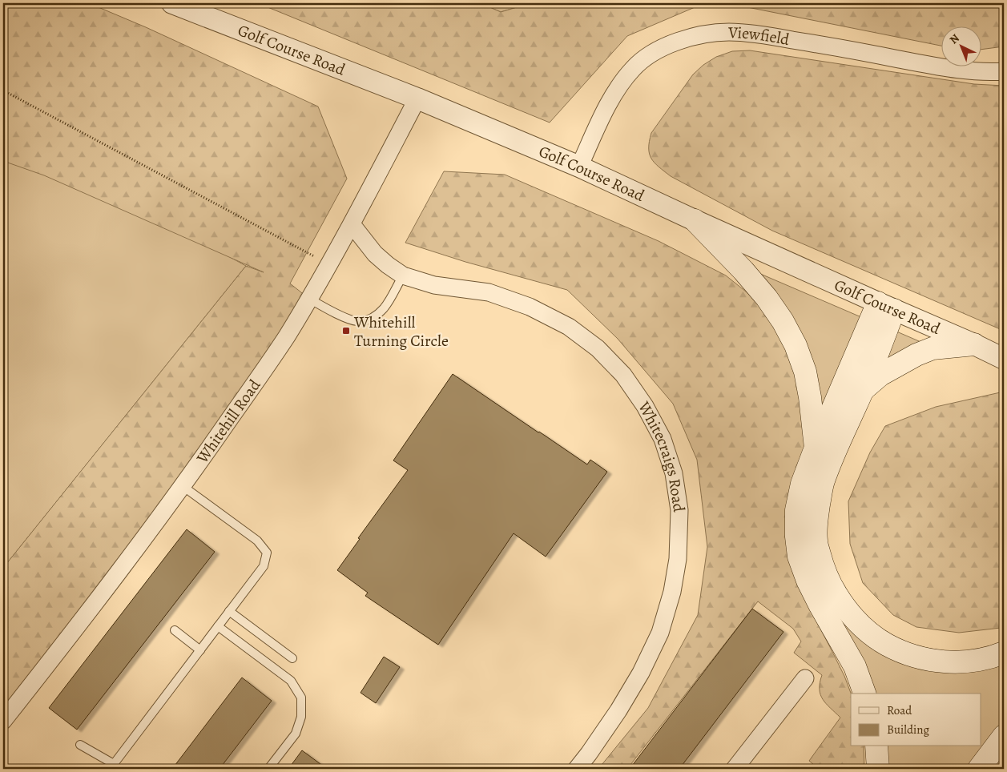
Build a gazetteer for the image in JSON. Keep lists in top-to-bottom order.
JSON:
{
  "streets": {
    "street": [
      "Viewfield",
      "Golf Course Road",
      "Whitehill Road",
      "Whitecraigs Road"
    ]
  },
  "crossings": [
    ["Viewfield", "Golf Course Road"],
    ["Golf Course Road", "Whitehill Road"],
    ["Whitehill Road", "Whitecraigs Road"]
  ],
  "places": {
    "transit": ["Whitehill Turning Circle"]
  },
  "legend": ["Road", "Building"],
  "north": "top left"
}
